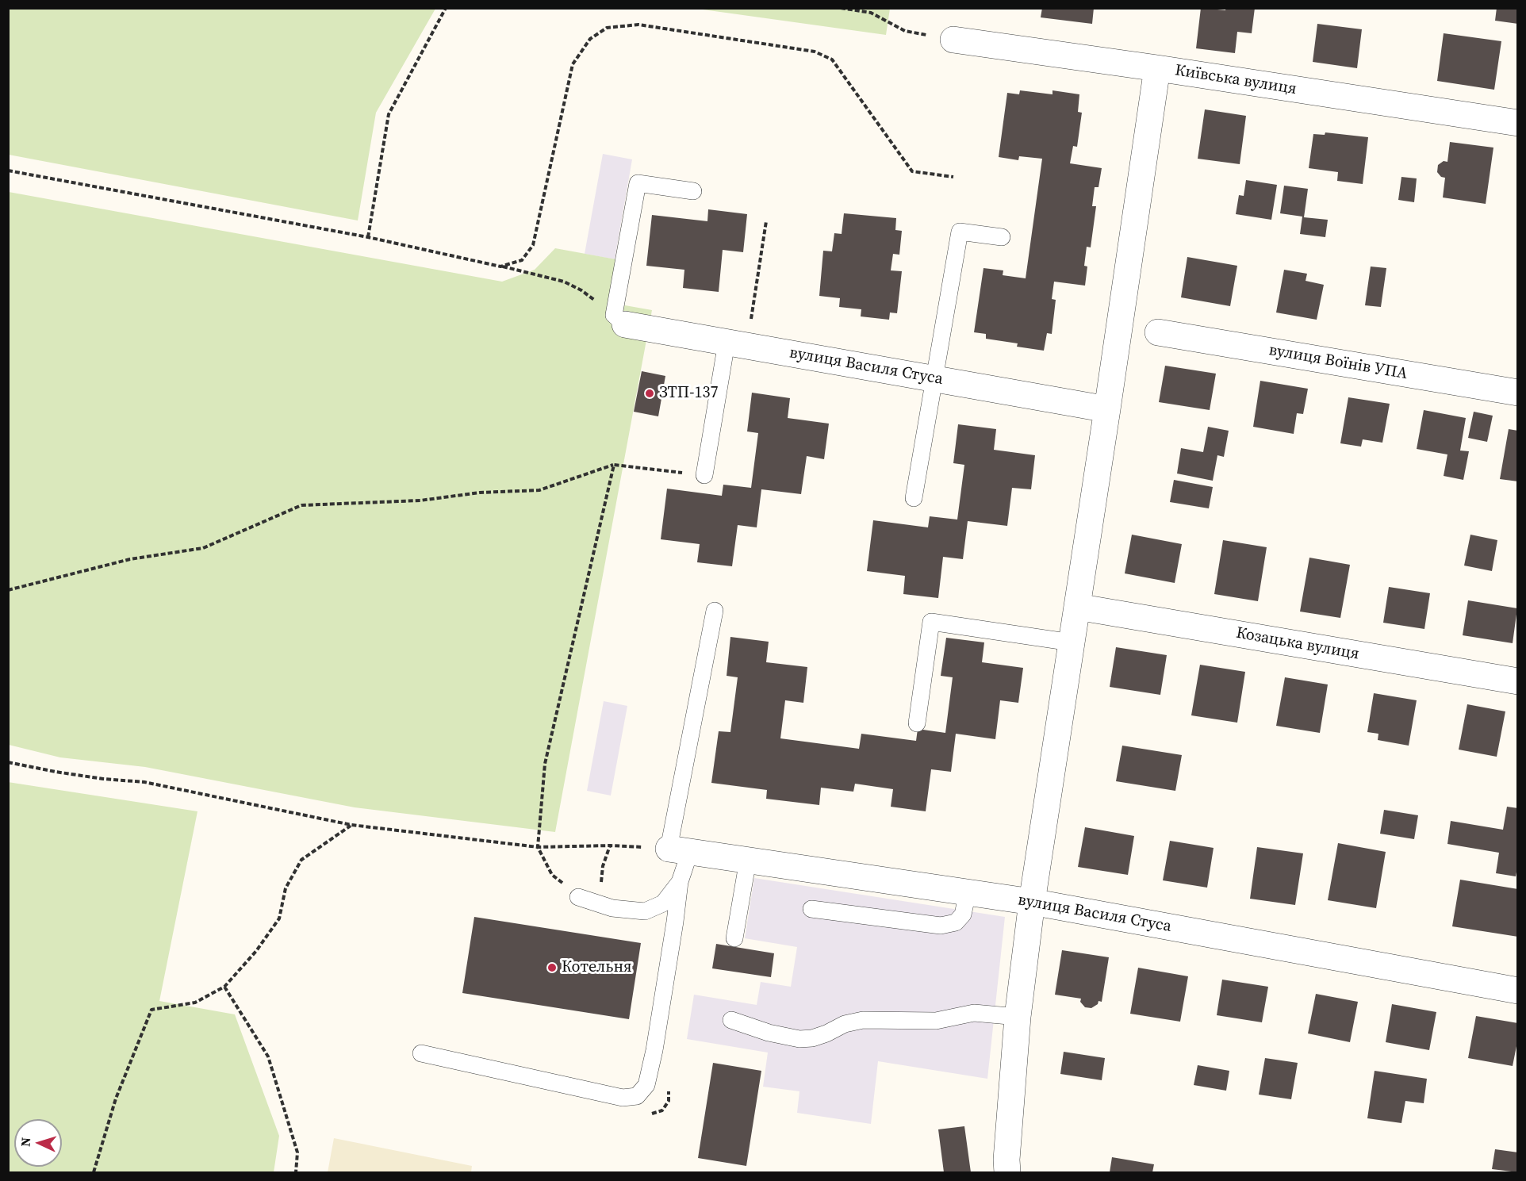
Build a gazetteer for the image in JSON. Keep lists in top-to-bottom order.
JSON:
{
  "streets": {
    "street": [
      "Київська вулиця",
      "вулиця Воїнів УПА",
      "вулиця Василя Стуса",
      "Козацька вулиця"
    ]
  },
  "places": ["ЗТП-137", "Котельня"],
  "north": "left"
}
